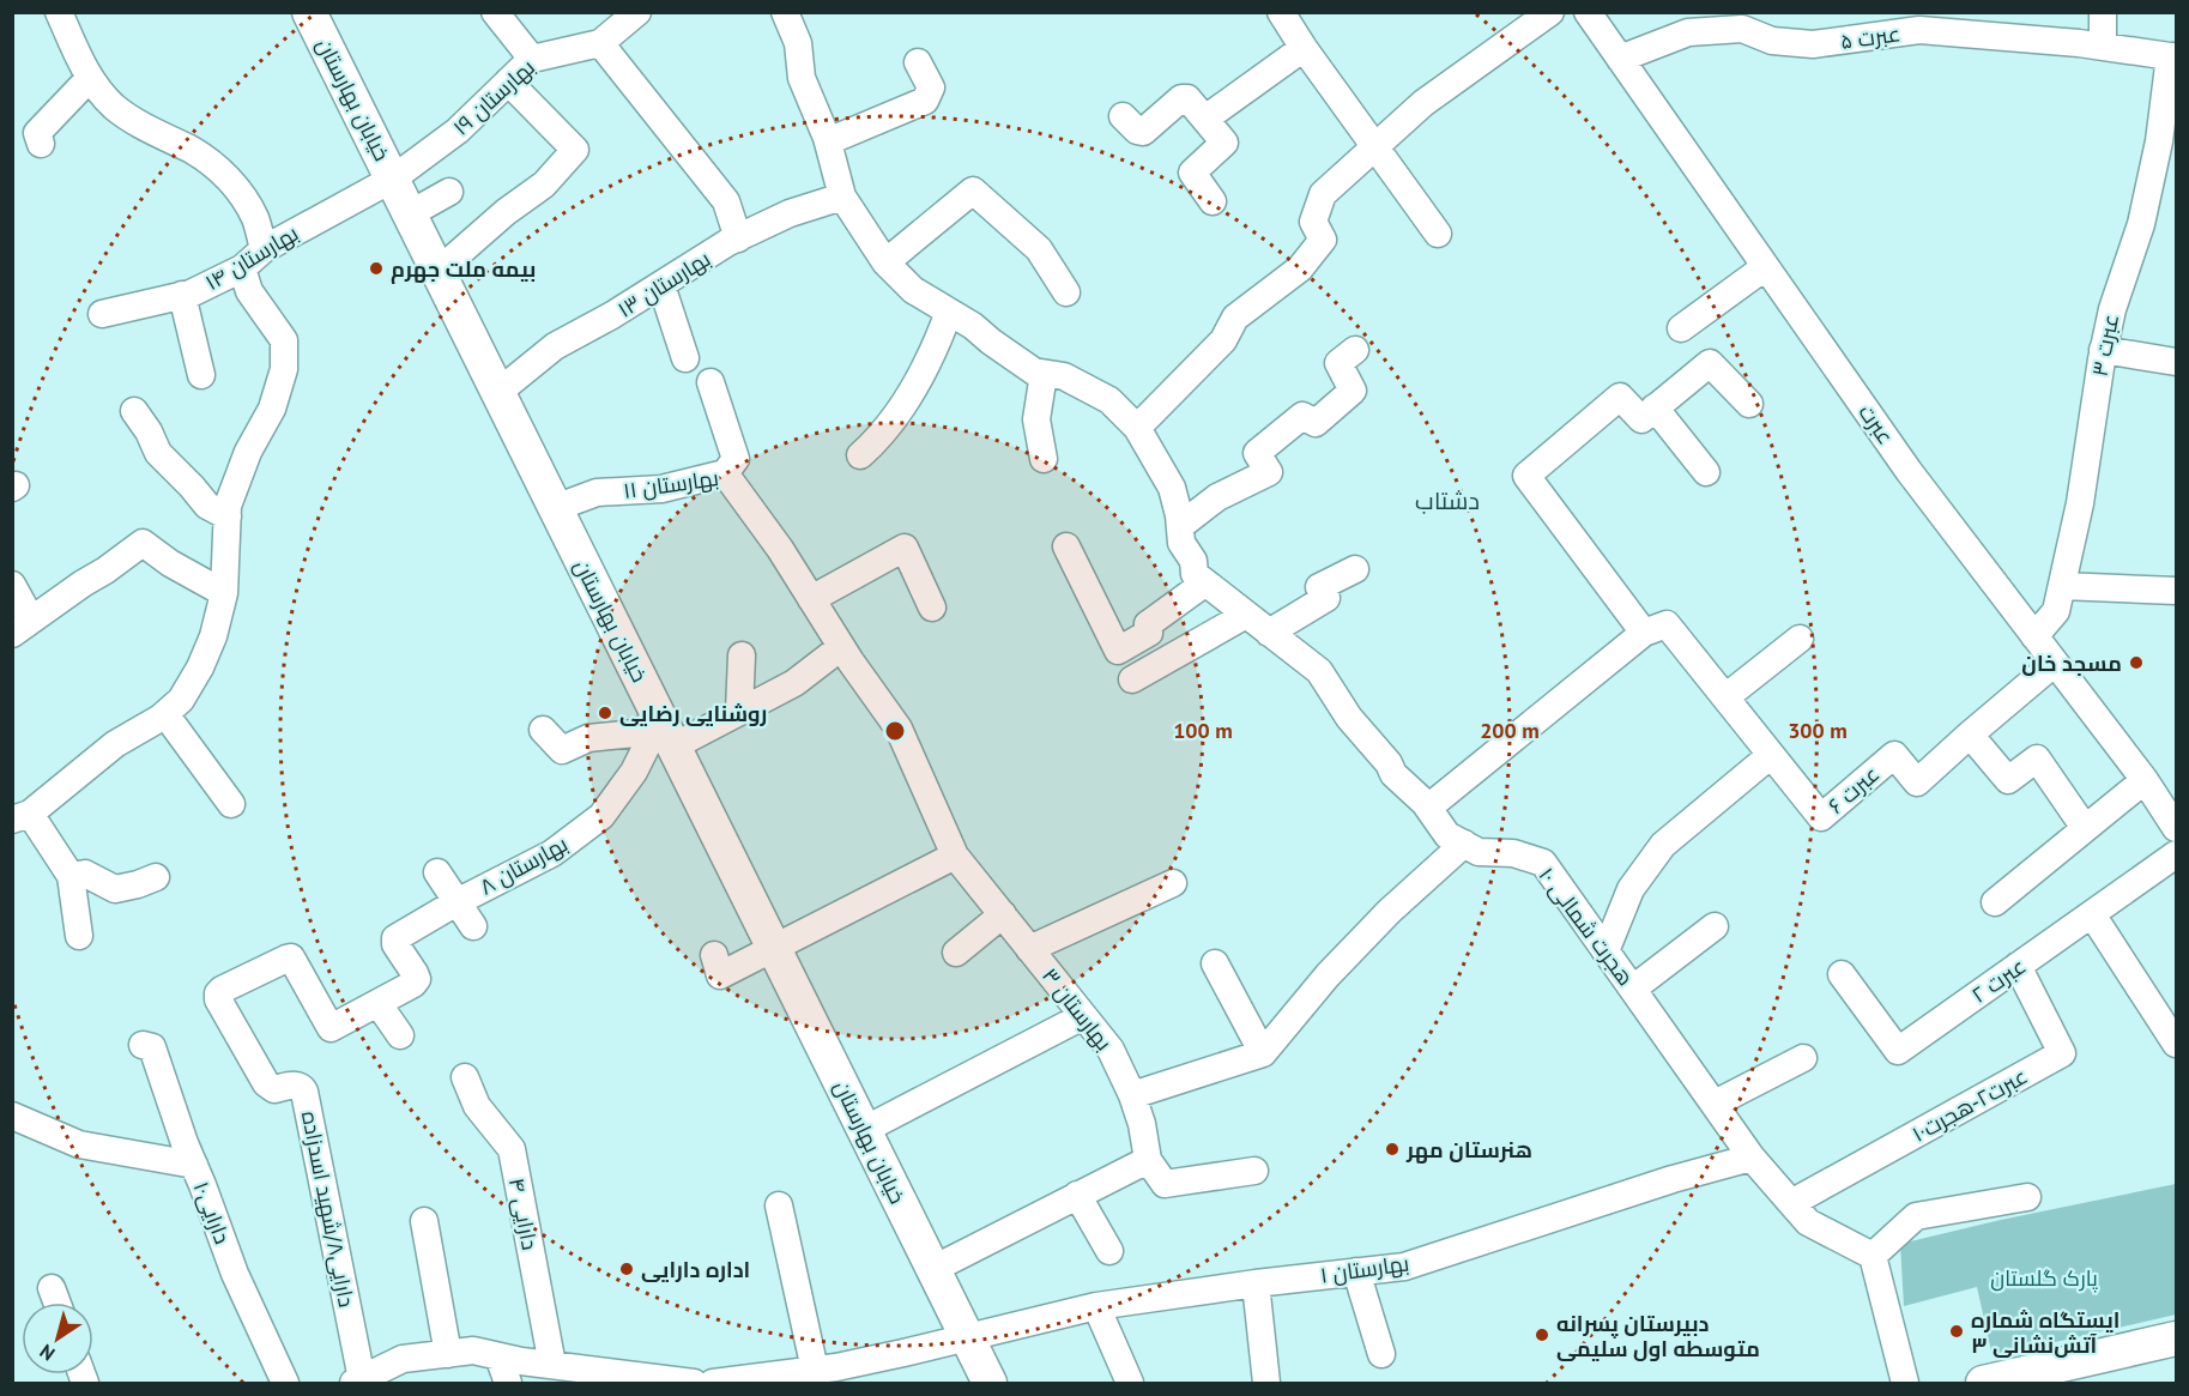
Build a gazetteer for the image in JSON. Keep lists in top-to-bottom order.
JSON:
{
  "streets": {
    "main road": ["خیابان بهارستان"],
    "street": [
      "عبرت ۵",
      "بهارستان ۱۹",
      "بهارستان ۱۴",
      "بهارستان ۱۳",
      "عبرت ۳",
      "عبرت",
      "بهارستان ۱۱",
      "عبرت ۶",
      "بهارستان ۸",
      "هجرت شمالی ۱۰",
      "عبرت ۲",
      "بهارستان ۳",
      "عبرت۲-هجرت۱۰",
      "دارایی۸/شهید اسدزاده",
      "دارایی۱۰",
      "دارایی ۴",
      "بهارستان ۱"
    ]
  },
  "crossings": [
    ["عبرت ۵", "عبرت ۳"],
    ["عبرت ۵", "عبرت"],
    ["بهارستان ۱۹", "خیابان بهارستان"],
    ["بهارستان ۱۹", "بهارستان ۱۴"],
    ["خیابان بهارستان", "بهارستان ۱۴"],
    ["خیابان بهارستان", "بهارستان ۱۳"],
    ["خیابان بهارستان", "بهارستان ۱۱"],
    ["خیابان بهارستان", "بهارستان ۸"],
    ["خیابان بهارستان", "بهارستان ۱"],
    ["بهارستان ۱۳", "هجرت شمالی ۱۰"],
    ["عبرت ۳", "عبرت"],
    ["عبرت", "عبرت ۶"],
    ["بهارستان ۱۱", "بهارستان ۳"],
    ["بهارستان ۸", "دارایی۸/شهید اسدزاده"],
    ["هجرت شمالی ۱۰", "عبرت۲-هجرت۱۰"],
    ["هجرت شمالی ۱۰", "بهارستان ۱"],
    ["عبرت ۲", "عبرت۲-هجرت۱۰"]
  ],
  "districts": ["دشتاب"],
  "parks": ["پارک گلستان"],
  "places": [
    "بیمه ملت جهرم",
    "مسجد خان",
    "روشنایی رضایی",
    "هنرستان مهر",
    "اداره دارایی",
    "ایستگاه شماره ۳ آتش‌نشانی",
    "دبیرستان پسرانه متوسطه اول سلیمی"
  ],
  "north": "bottom left",
  "rings": ["100 m", "200 m", "300 m"]
}
